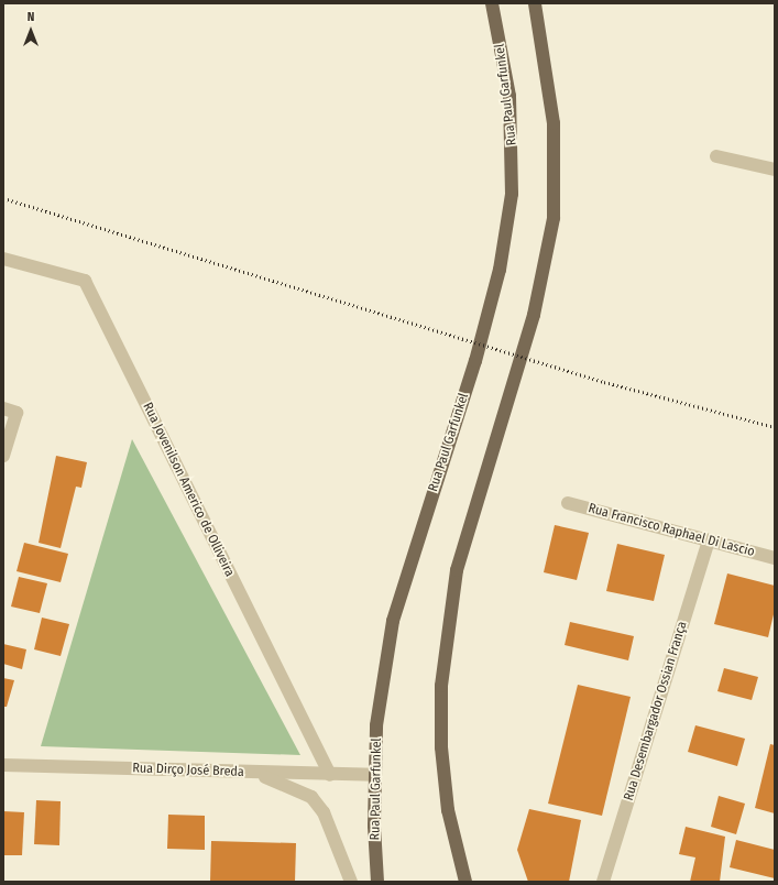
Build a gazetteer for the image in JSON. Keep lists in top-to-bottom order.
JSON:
{
  "streets": {
    "main road": ["Rua Paul Garfunkel"],
    "street": [
      "Rua Jovenilson Americo de Olliveira",
      "Rua Francisco Raphael Di Lascio",
      "Rua Desembargador Ossian França",
      "Rua Dirço José Breda"
    ]
  },
  "crossings": [
    ["Rua Paul Garfunkel", "Rua Dirço José Breda"],
    ["Rua Jovenilson Americo de Olliveira", "Rua Dirço José Breda"],
    ["Rua Francisco Raphael Di Lascio", "Rua Desembargador Ossian França"]
  ],
  "north": "top"
}
